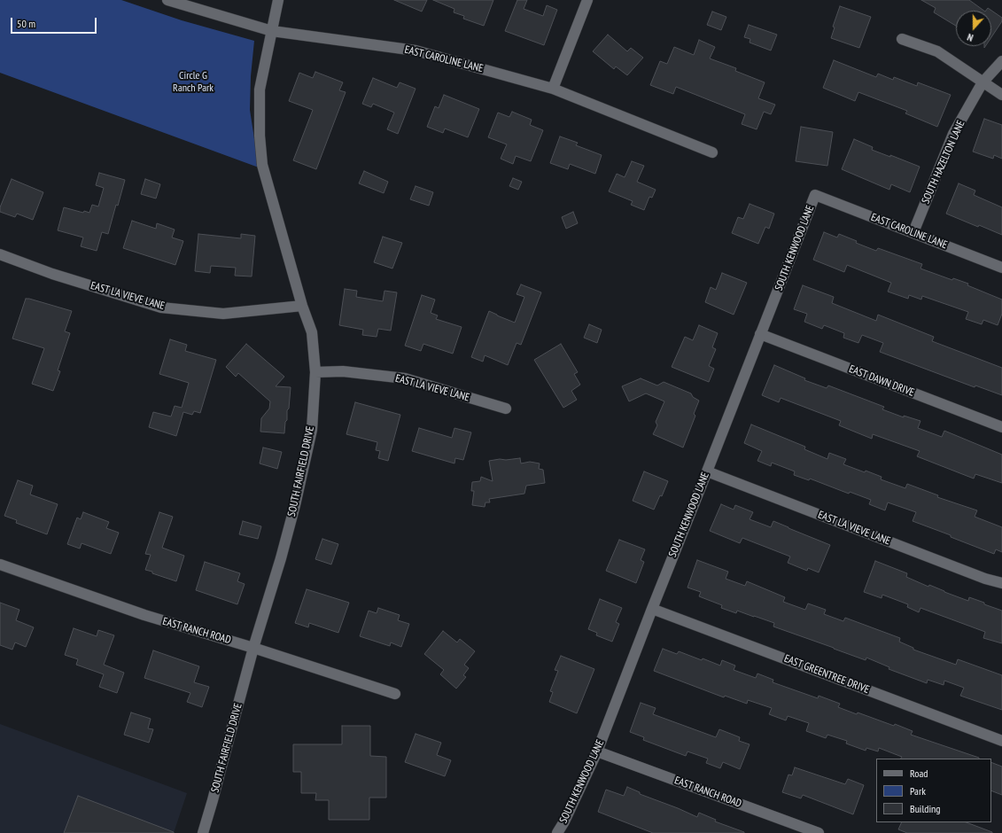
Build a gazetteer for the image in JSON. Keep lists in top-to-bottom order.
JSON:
{
  "streets": {
    "street": [
      "EAST CAROLINE LANE",
      "SOUTH HAZELTON LANE",
      "SOUTH KENWOOD LANE",
      "EAST LA VIEVE LANE",
      "EAST DAWN DRIVE",
      "SOUTH FAIRFIELD DRIVE",
      "EAST RANCH ROAD",
      "EAST GREENTREE DRIVE"
    ]
  },
  "crossings": [
    ["EAST CAROLINE LANE", "SOUTH HAZELTON LANE"],
    ["EAST CAROLINE LANE", "SOUTH KENWOOD LANE"],
    ["EAST CAROLINE LANE", "SOUTH FAIRFIELD DRIVE"],
    ["SOUTH KENWOOD LANE", "EAST LA VIEVE LANE"],
    ["SOUTH KENWOOD LANE", "EAST DAWN DRIVE"],
    ["SOUTH KENWOOD LANE", "EAST RANCH ROAD"],
    ["SOUTH KENWOOD LANE", "EAST GREENTREE DRIVE"],
    ["EAST LA VIEVE LANE", "SOUTH FAIRFIELD DRIVE"],
    ["SOUTH FAIRFIELD DRIVE", "EAST RANCH ROAD"]
  ],
  "parks": ["Circle G Ranch Park"],
  "legend": ["Road", "Park", "Building"],
  "scale_bar": "50 m",
  "north": "bottom"
}
